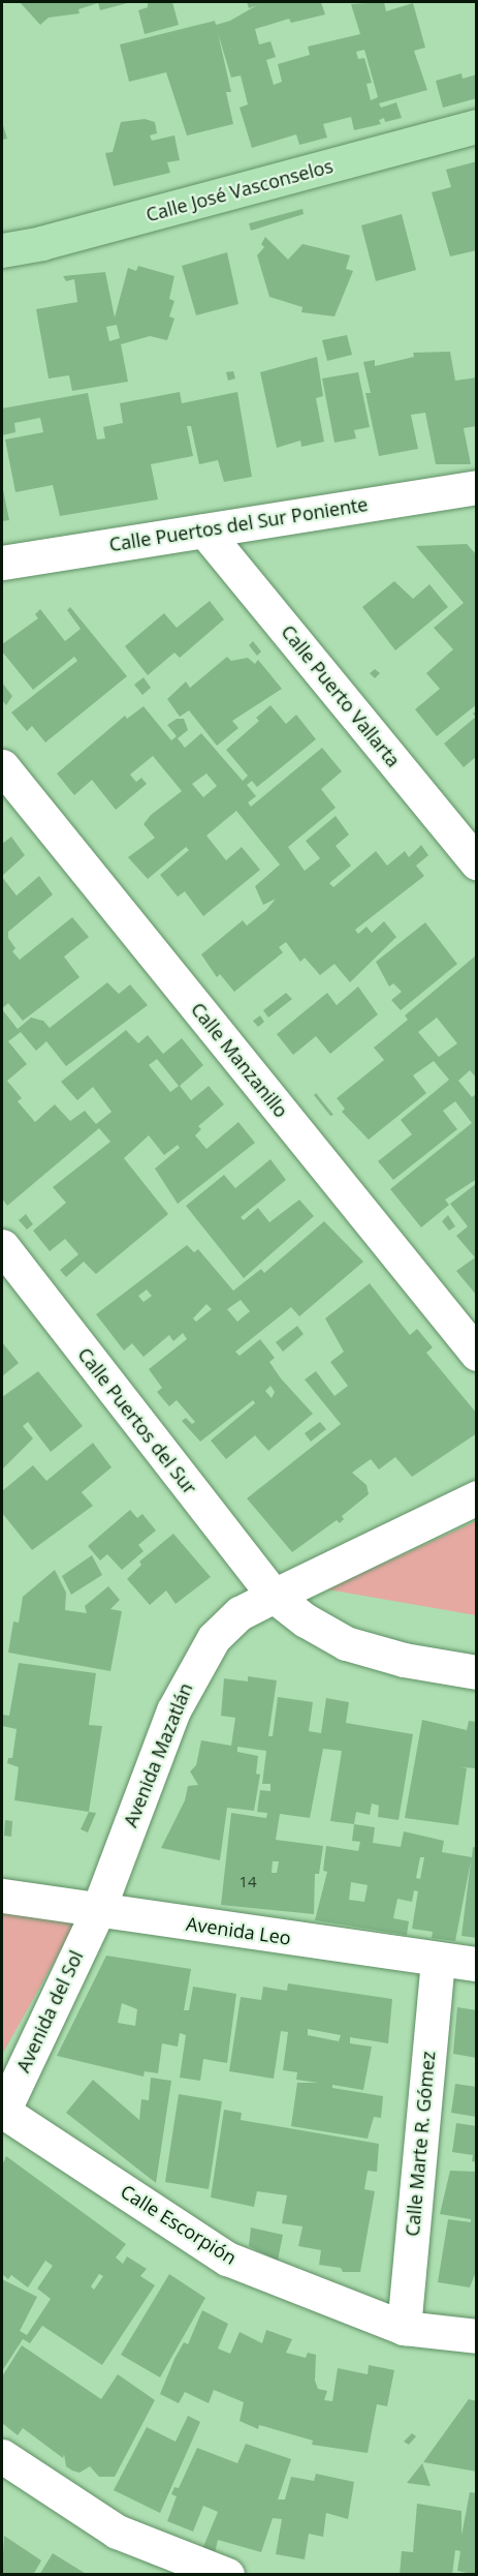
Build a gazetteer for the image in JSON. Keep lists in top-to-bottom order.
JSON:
{
  "streets": {
    "main road": ["Calle José Vasconselos"],
    "street": [
      "Calle Puertos del Sur Poniente",
      "Calle Puerto Vallarta",
      "Calle Manzanillo",
      "Calle Puertos del Sur",
      "Avenida Mazatlán",
      "Avenida Leo",
      "Avenida del Sol",
      "Calle Marte R. Gómez",
      "Calle Escorpión"
    ]
  },
  "crossings": [
    ["Calle Puertos del Sur Poniente", "Calle Puerto Vallarta"],
    ["Calle Puertos del Sur", "Avenida Mazatlán"],
    ["Avenida Mazatlán", "Avenida Leo"],
    ["Avenida Mazatlán", "Avenida del Sol"],
    ["Avenida Leo", "Avenida del Sol"],
    ["Avenida Leo", "Calle Marte R. Gómez"],
    ["Avenida del Sol", "Calle Escorpión"],
    ["Calle Marte R. Gómez", "Calle Escorpión"]
  ],
  "house_numbers": ["14"]
}
